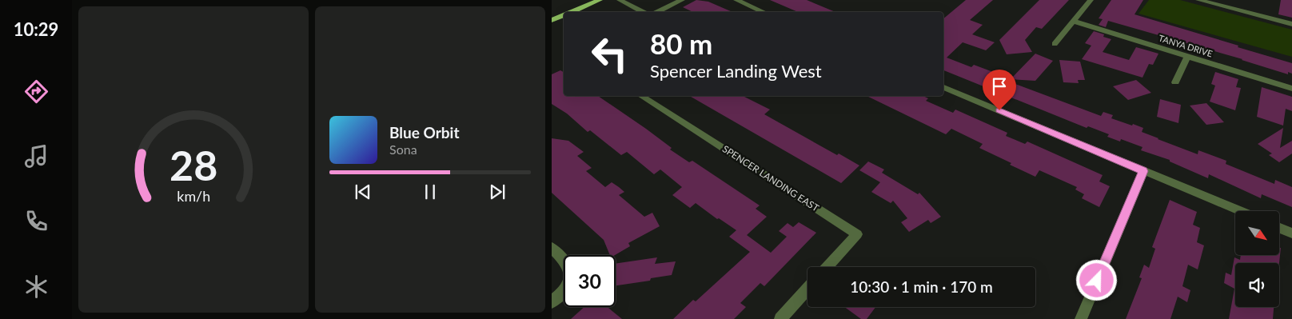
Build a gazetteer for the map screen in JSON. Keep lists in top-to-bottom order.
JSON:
{
  "streets": {
    "street": ["TANYA DRIVE", "SPENCER LANDING EAST"]
  },
  "north": "bottom right",
  "page": {
    "tabs": "10:29",
    "turn": ["80 m", "Spencer Landing West"],
    "song": ["Blue Orbit", "Sona"],
    "limit": "30",
    "trip": "10:30 · 1 min · 170 m",
    "gauge": ["28", "km/h"]
  }
}
